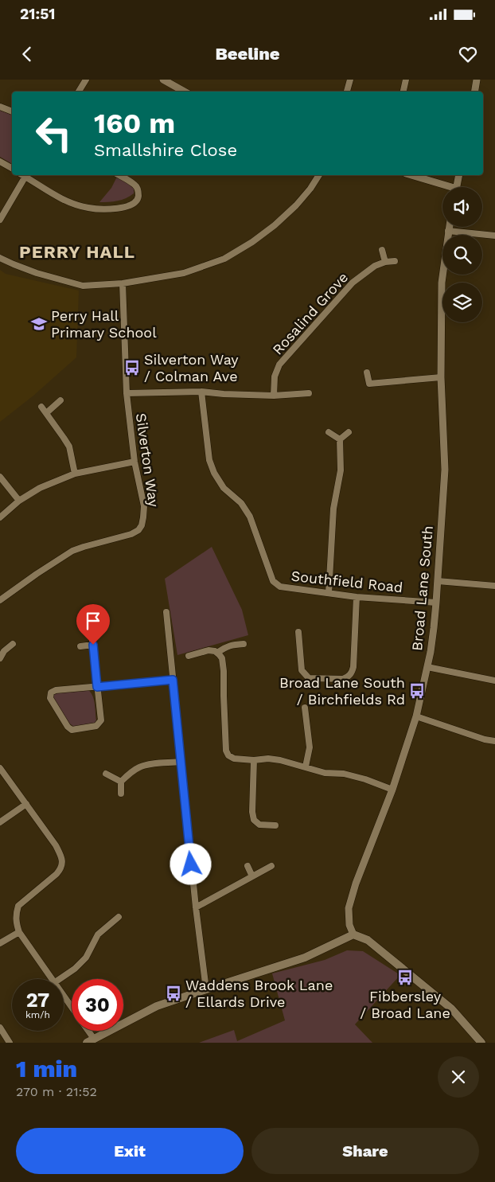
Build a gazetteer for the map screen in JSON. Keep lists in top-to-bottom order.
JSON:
{
  "streets": {
    "street": [
      "Rosalind Grove",
      "Silverton Way",
      "Southfield Road",
      "Broad Lane South"
    ]
  },
  "crossings": [
    ["Southfield Road", "Broad Lane South"]
  ],
  "districts": ["PERRY HALL"],
  "places": {
    "school or university": ["Perry Hall Primary School"],
    "bus stop": [
      "Silverton Way / Colman Ave",
      "Broad Lane South / Birchfields Rd",
      "Fibbersley / Broad Lane",
      "Waddens Brook Lane / Ellards Drive"
    ]
  },
  "page": {
    "status": "21:51",
    "header": "Beeline",
    "turn": ["160 m", "Smallshire Close"],
    "speed": "27 km/h",
    "limit": "30",
    "heading": ["1 min", "270 m · 21:52"],
    "buttons": ["Exit", "Share"]
  }
}
